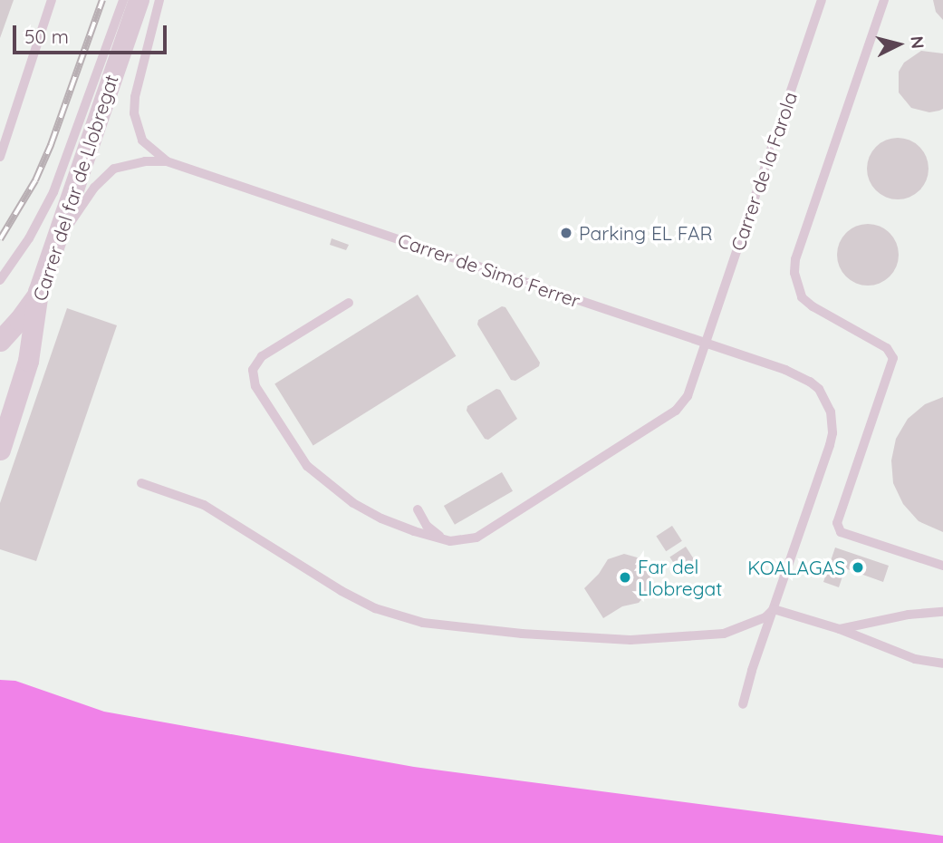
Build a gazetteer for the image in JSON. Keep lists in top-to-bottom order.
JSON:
{
  "streets": {
    "street": ["Carrer del far de Llobregat"],
    "lane": ["Carrer de la Farola", "Carrer de Simó Ferrer"]
  },
  "crossings": [
    ["Carrer de la Farola", "Carrer de Simó Ferrer"]
  ],
  "places": ["Parking EL FAR", "KOALAGAS", "Far del Llobregat"],
  "scale_bar": "50 m",
  "north": "right"
}
